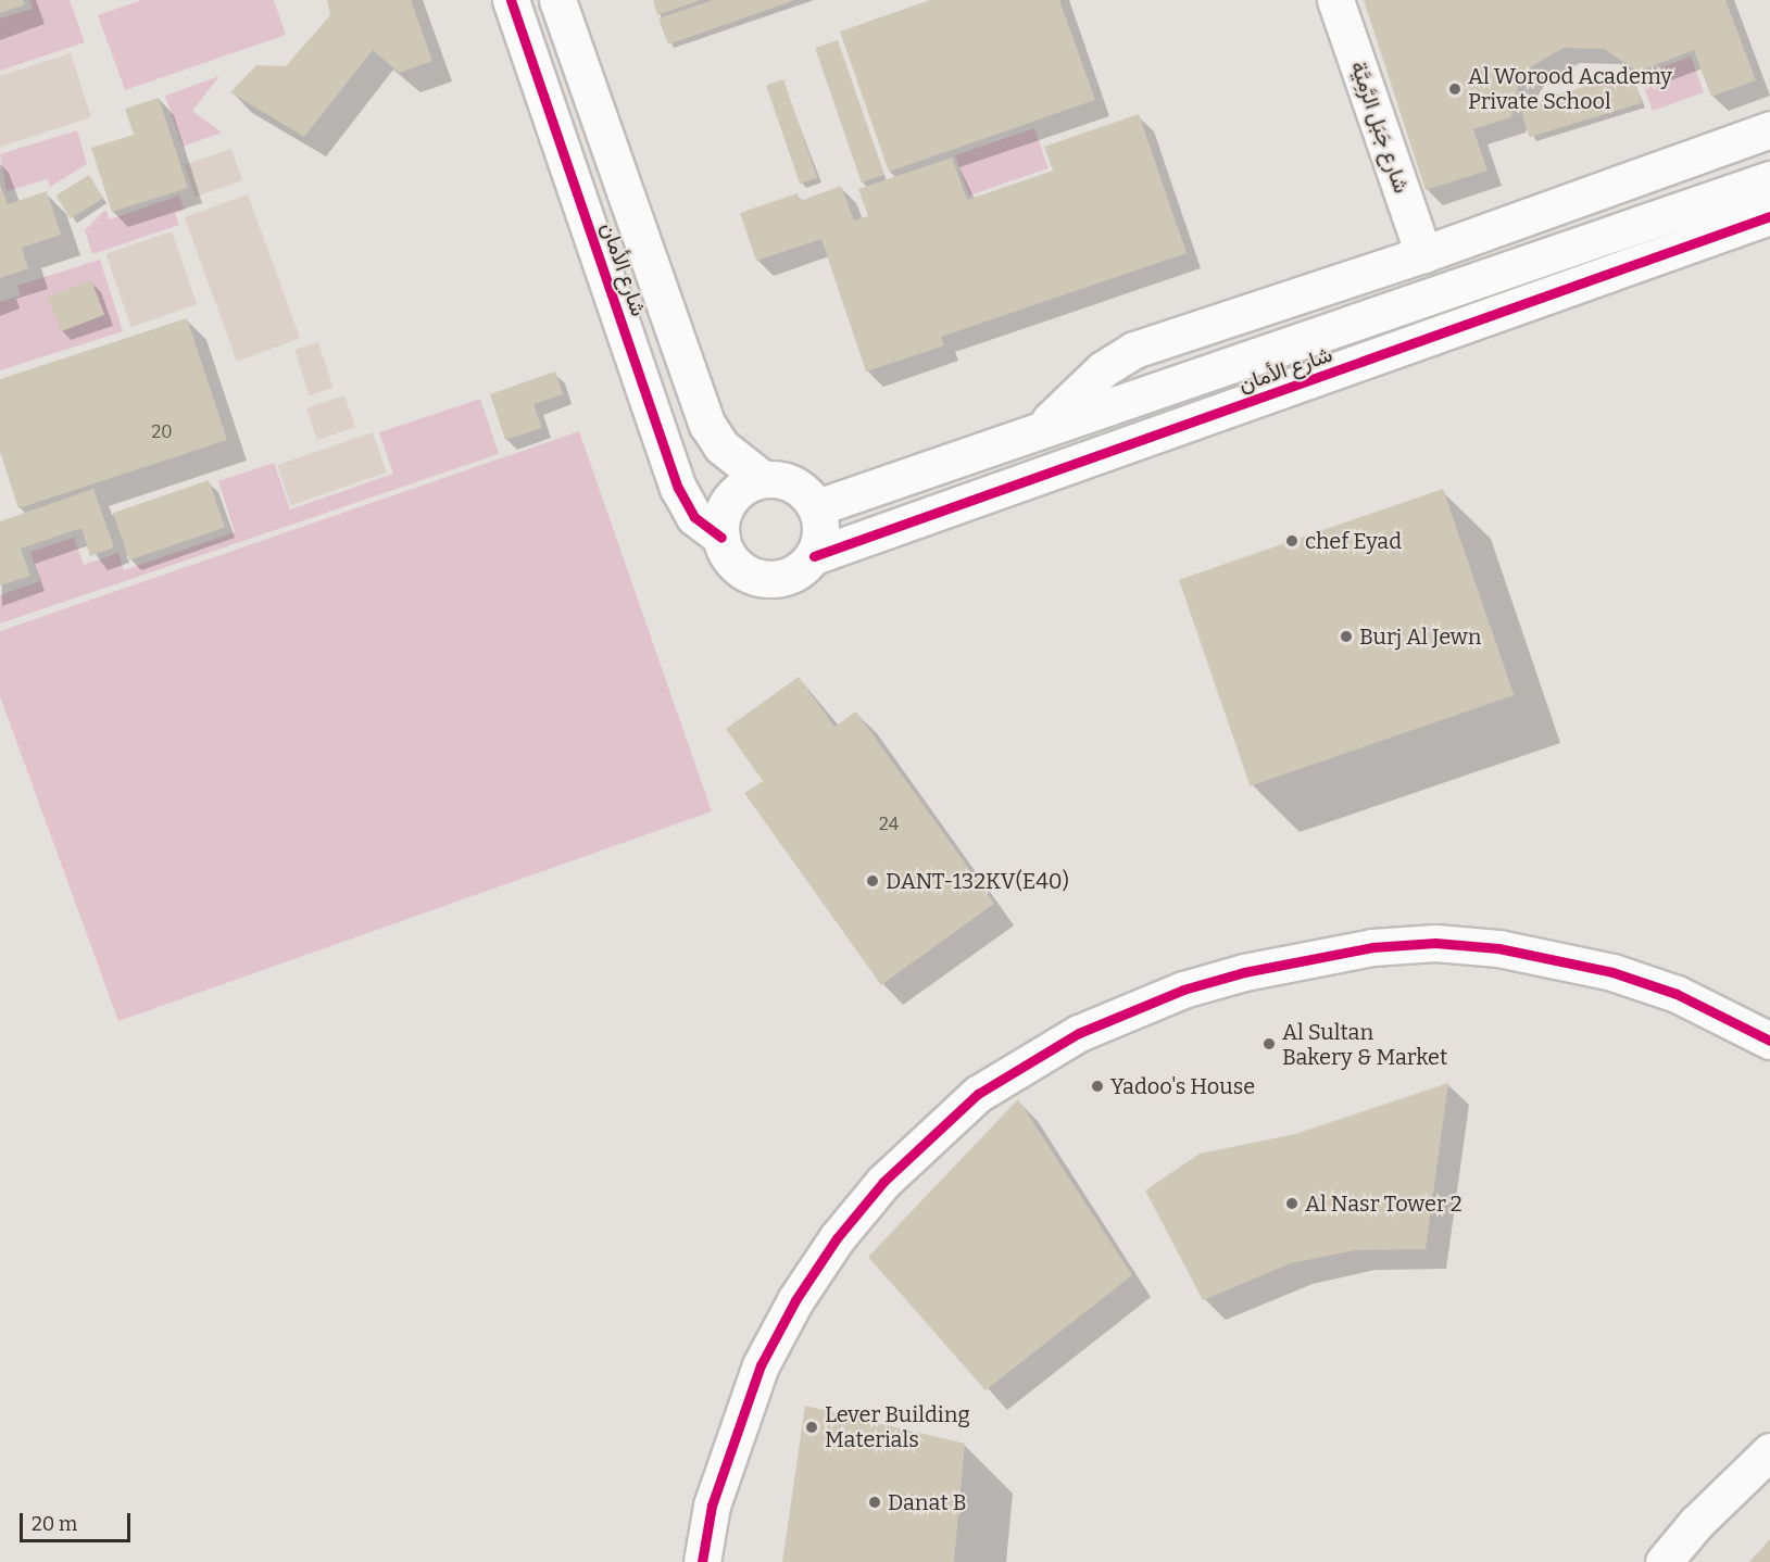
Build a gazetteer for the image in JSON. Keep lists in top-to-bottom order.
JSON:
{
  "streets": {
    "street": ["شارع جَبَل الرَّمِيَّة", "شارع الأمان"]
  },
  "places": [
    "Al Worood Academy Private School",
    "chef Eyad",
    "Burj Al Jewn",
    "DANT-132KV(E40)",
    "Al Sultan Bakery & Market",
    "Yadoo's House",
    "Al Nasr Tower 2",
    "Lever Building Materials",
    "Danat B"
  ],
  "house_numbers": ["20", "24"],
  "scale_bar": "20 m"
}
